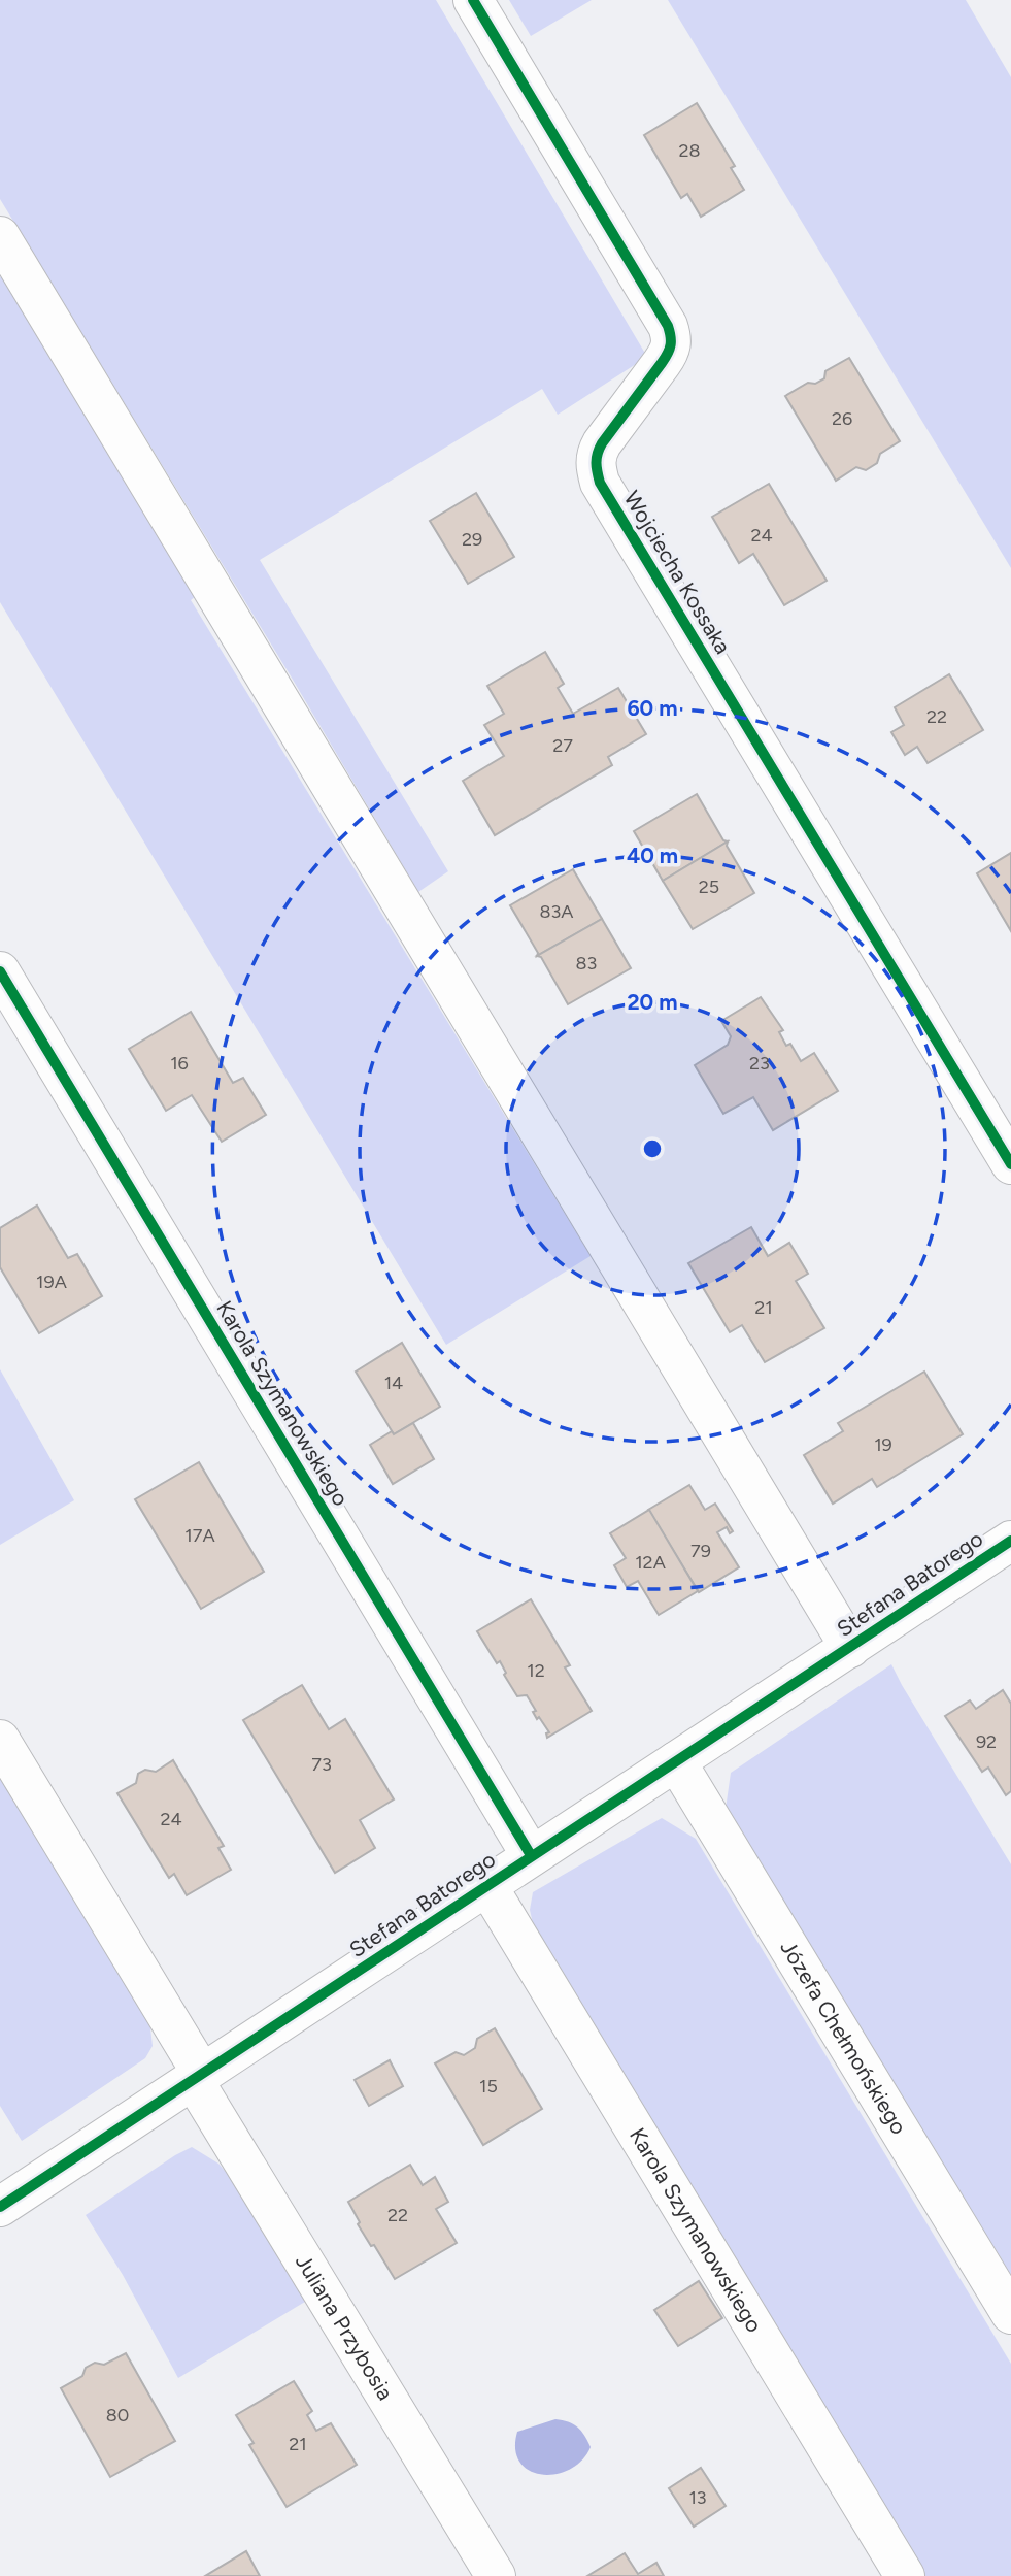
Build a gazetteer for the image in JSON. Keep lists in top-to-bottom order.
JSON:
{
  "streets": {
    "street": [
      "Wojciecha Kossaka",
      "Karola Szymanowskiego",
      "Stefana Batorego",
      "Józefa Chełmońskiego",
      "Juliana Przybosia"
    ]
  },
  "crossings": [
    ["Karola Szymanowskiego", "Stefana Batorego"],
    ["Stefana Batorego", "Józefa Chełmońskiego"],
    ["Stefana Batorego", "Juliana Przybosia"]
  ],
  "house_numbers": [
    "28",
    "26",
    "24",
    "29",
    "22",
    "27",
    "25",
    "83A",
    "83",
    "16",
    "23",
    "19A",
    "21",
    "14",
    "19",
    "17A",
    "79",
    "12A",
    "12",
    "92",
    "73",
    "24",
    "15",
    "22",
    "80",
    "21",
    "13"
  ],
  "rings": ["60 m", "40 m", "20 m"]
}
